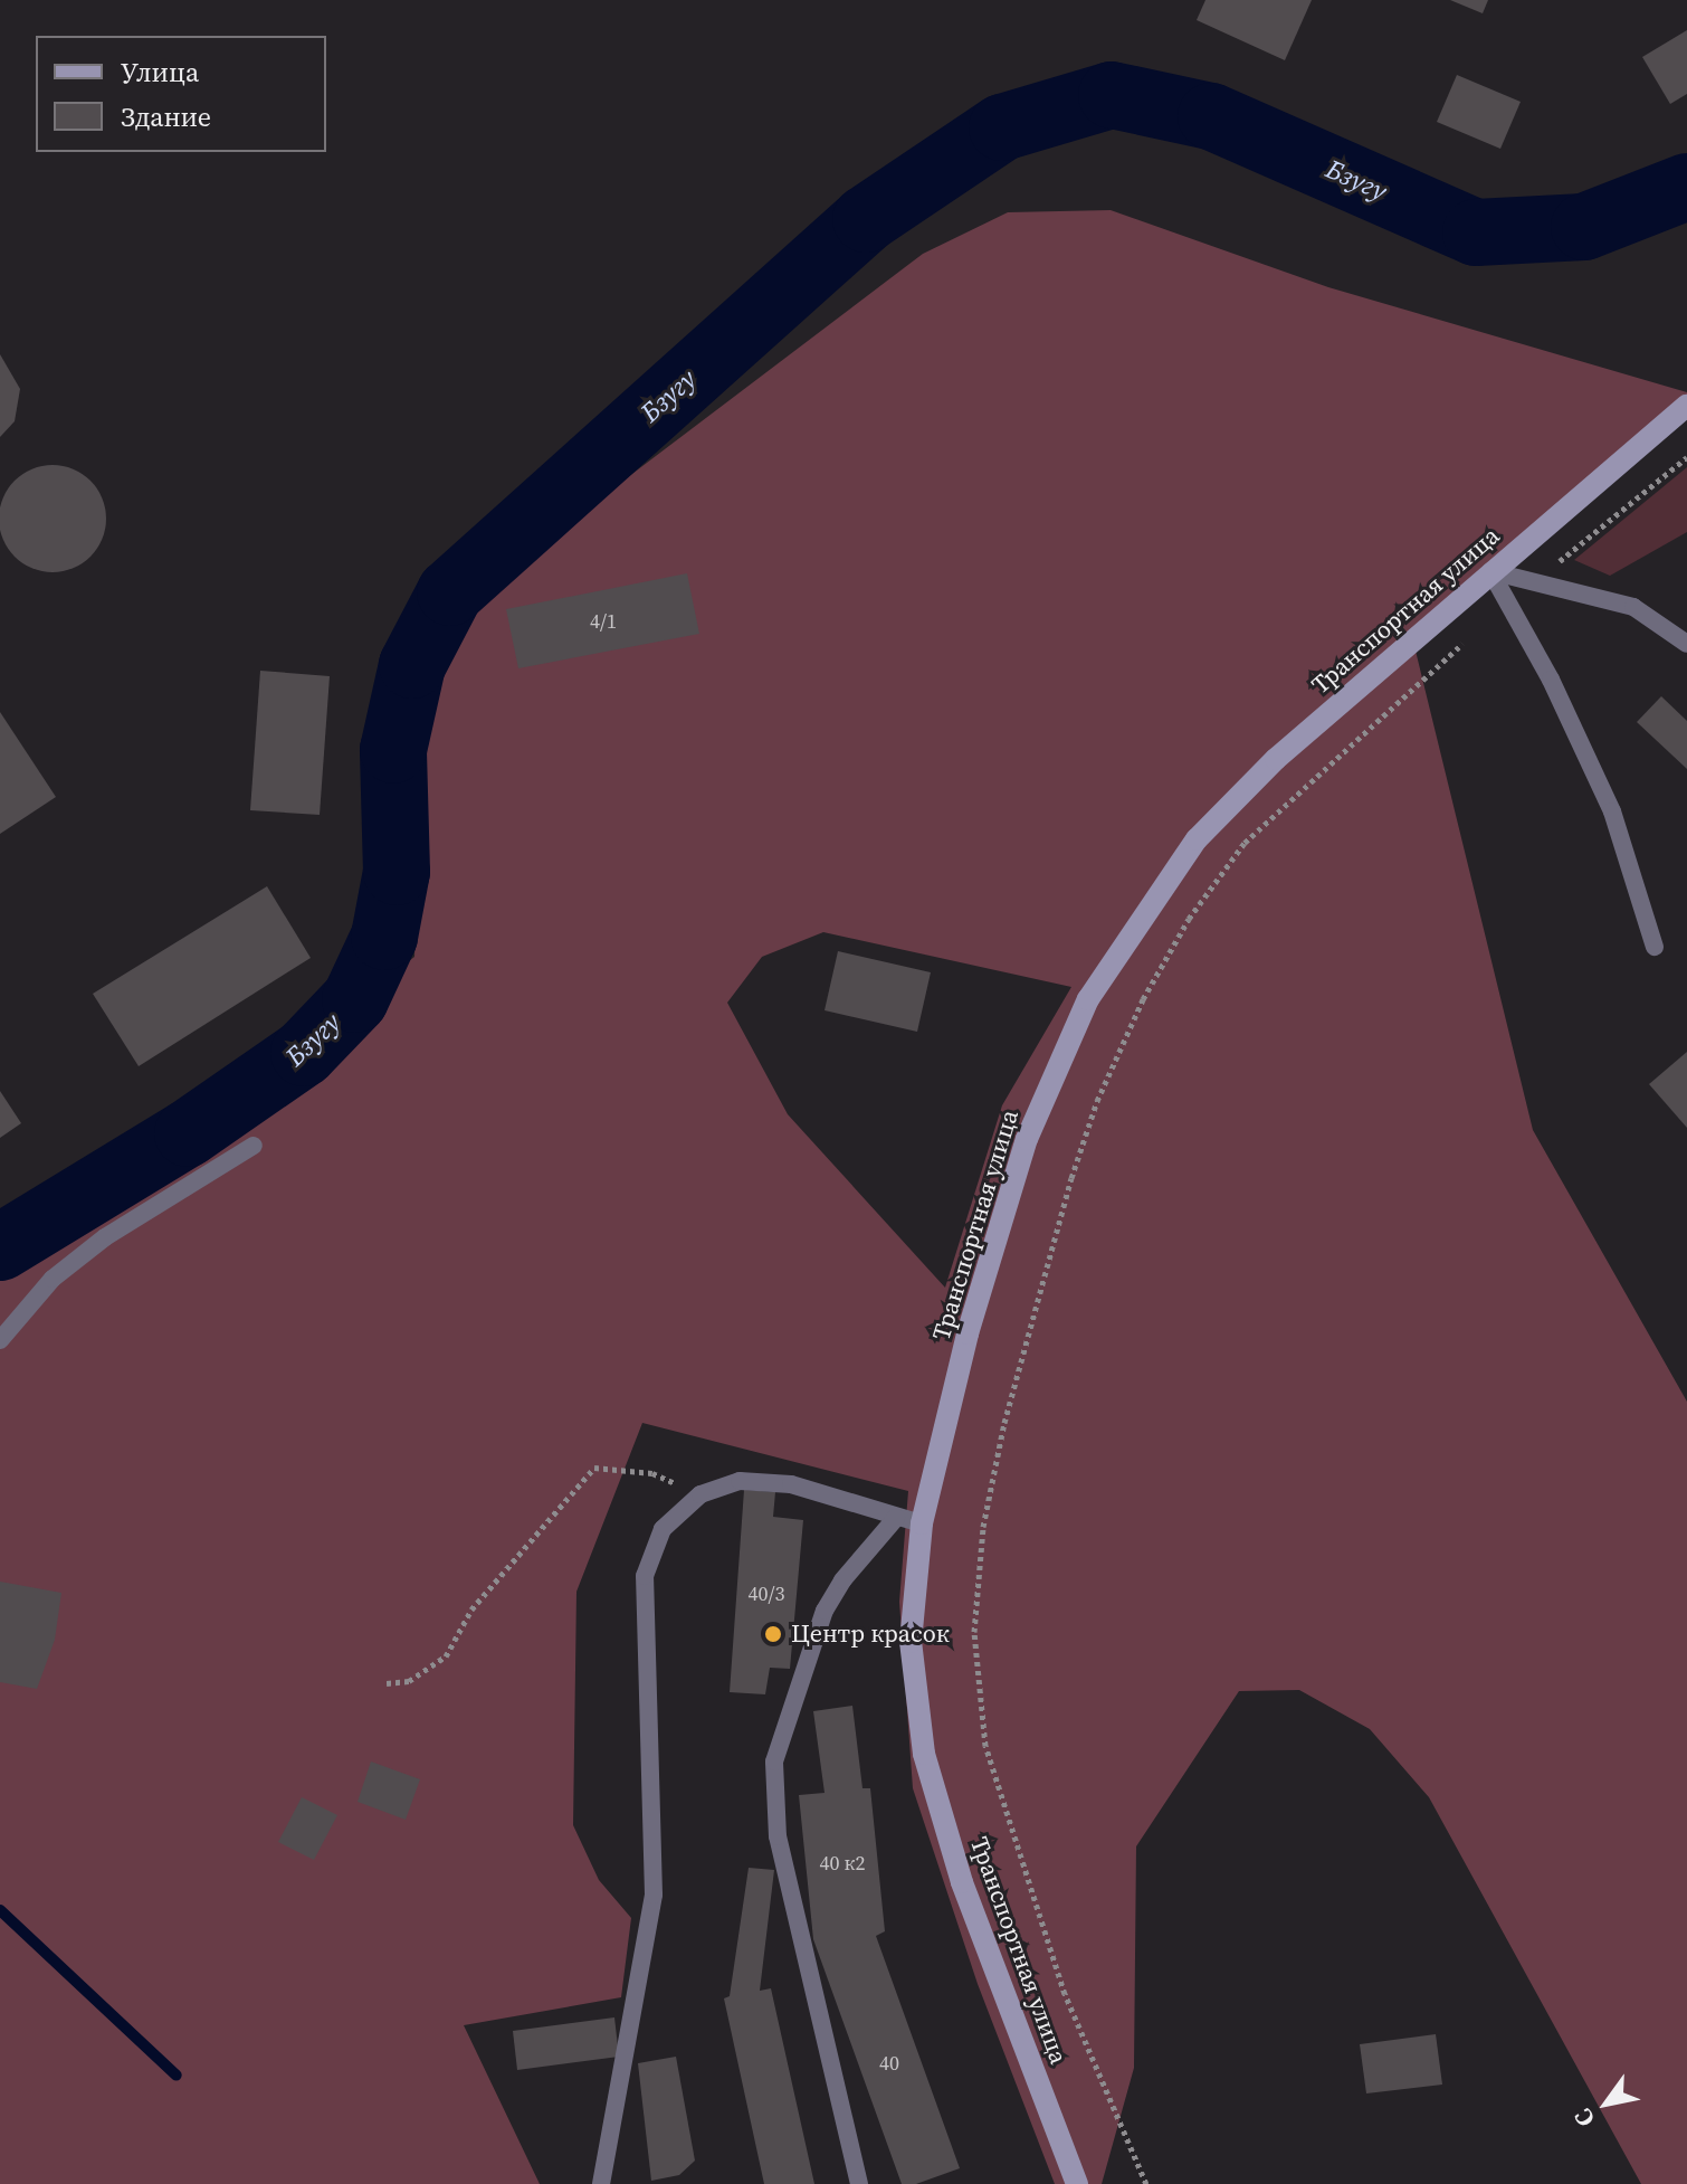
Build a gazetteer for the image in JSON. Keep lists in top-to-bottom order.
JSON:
{
  "streets": {
    "main road": ["Транспортная улица"]
  },
  "water": ["Бзугу"],
  "places": ["Центр красок"],
  "house_numbers": [
    "4/1",
    "40/3",
    "40 к2",
    "40"
  ],
  "legend": ["Улица", "Здание"],
  "north": "bottom left"
}
